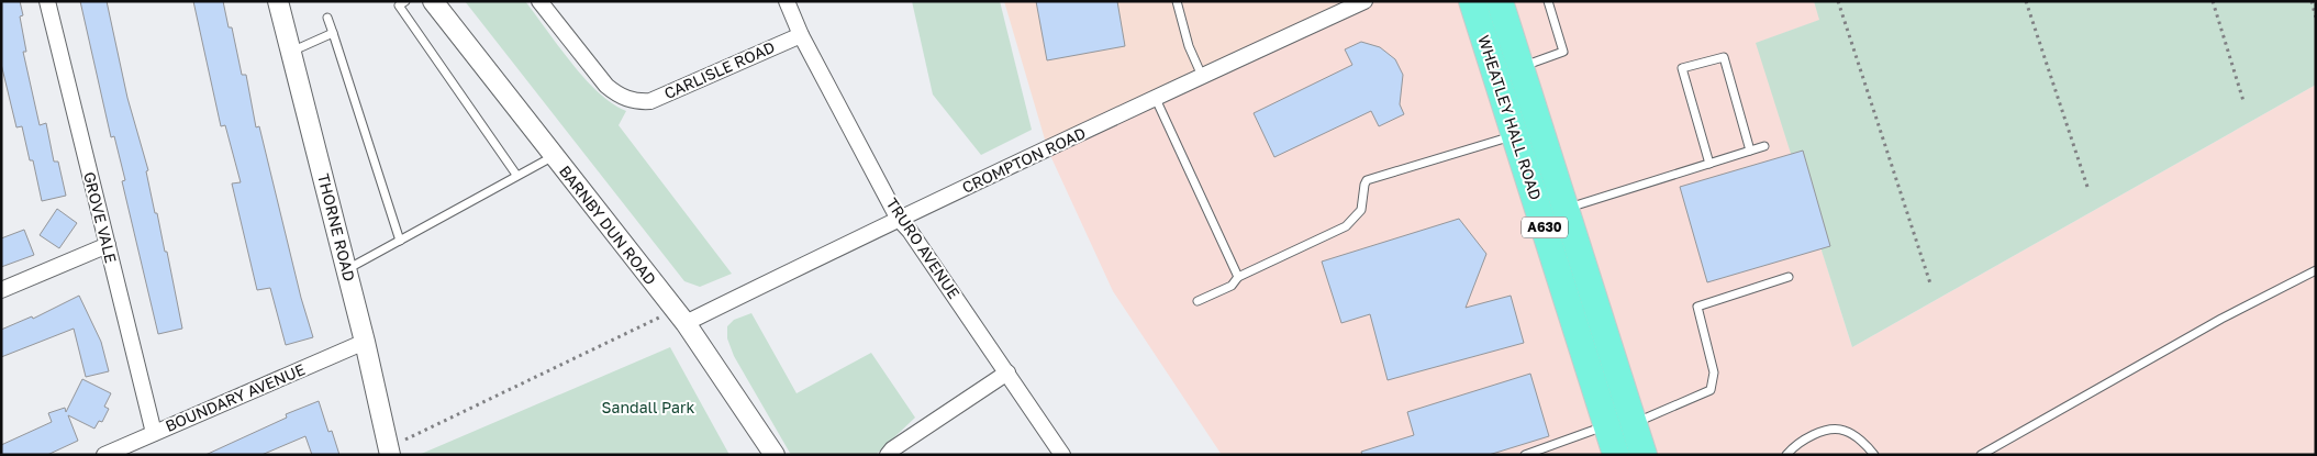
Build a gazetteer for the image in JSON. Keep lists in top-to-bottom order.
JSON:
{
  "streets": {
    "highway": ["WHEATLEY HALL ROAD", "A630"],
    "street": [
      "CARLISLE ROAD",
      "CROMPTON ROAD",
      "GROVE VALE",
      "BARNBY DUN ROAD",
      "THORNE ROAD",
      "TRURO AVENUE",
      "BOUNDARY AVENUE"
    ]
  },
  "crossings": [
    ["CARLISLE ROAD", "TRURO AVENUE"],
    ["CROMPTON ROAD", "BARNBY DUN ROAD"],
    ["CROMPTON ROAD", "TRURO AVENUE"],
    ["GROVE VALE", "BOUNDARY AVENUE"],
    ["THORNE ROAD", "BOUNDARY AVENUE"]
  ],
  "parks": ["Sandall Park"]
}
